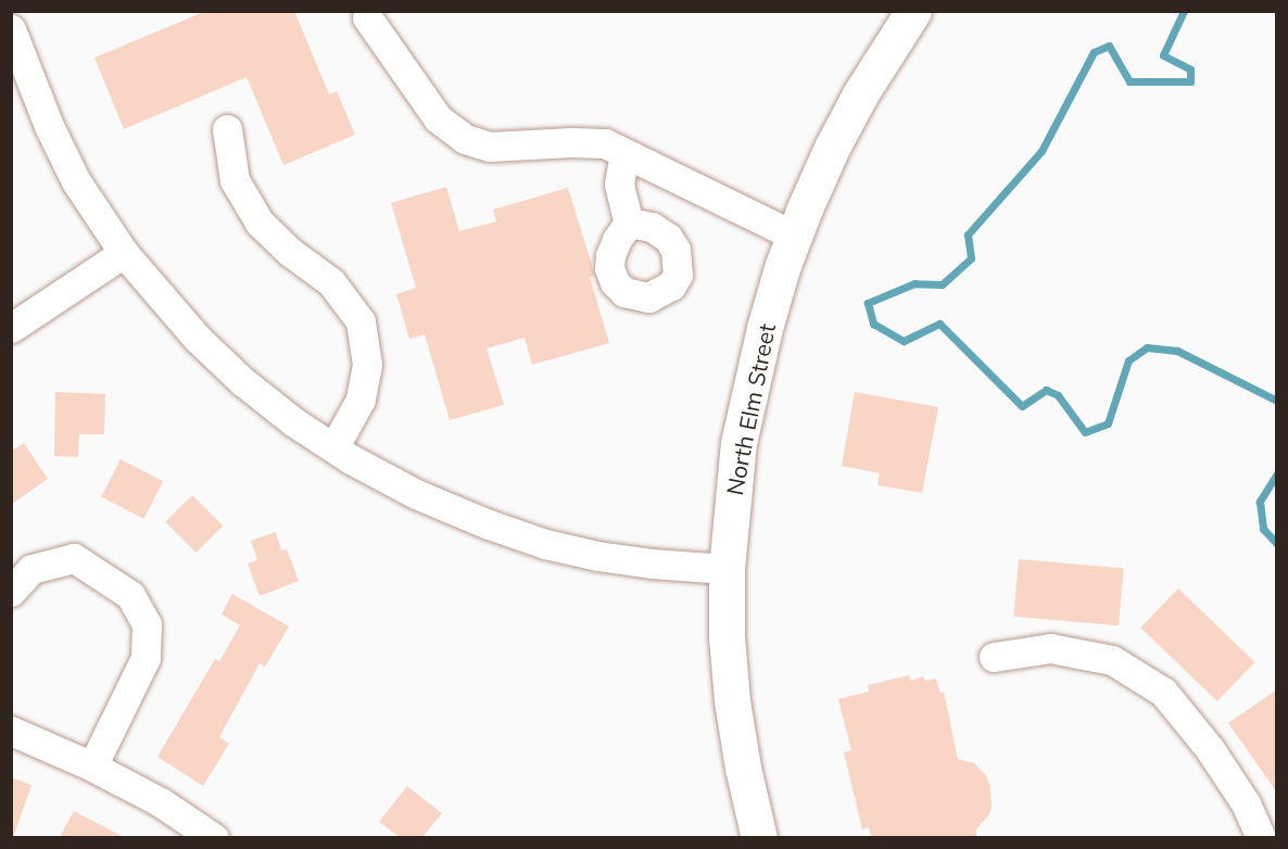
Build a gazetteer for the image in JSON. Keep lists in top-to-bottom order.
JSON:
{
  "streets": {
    "main road": ["North Elm Street"]
  }
}
